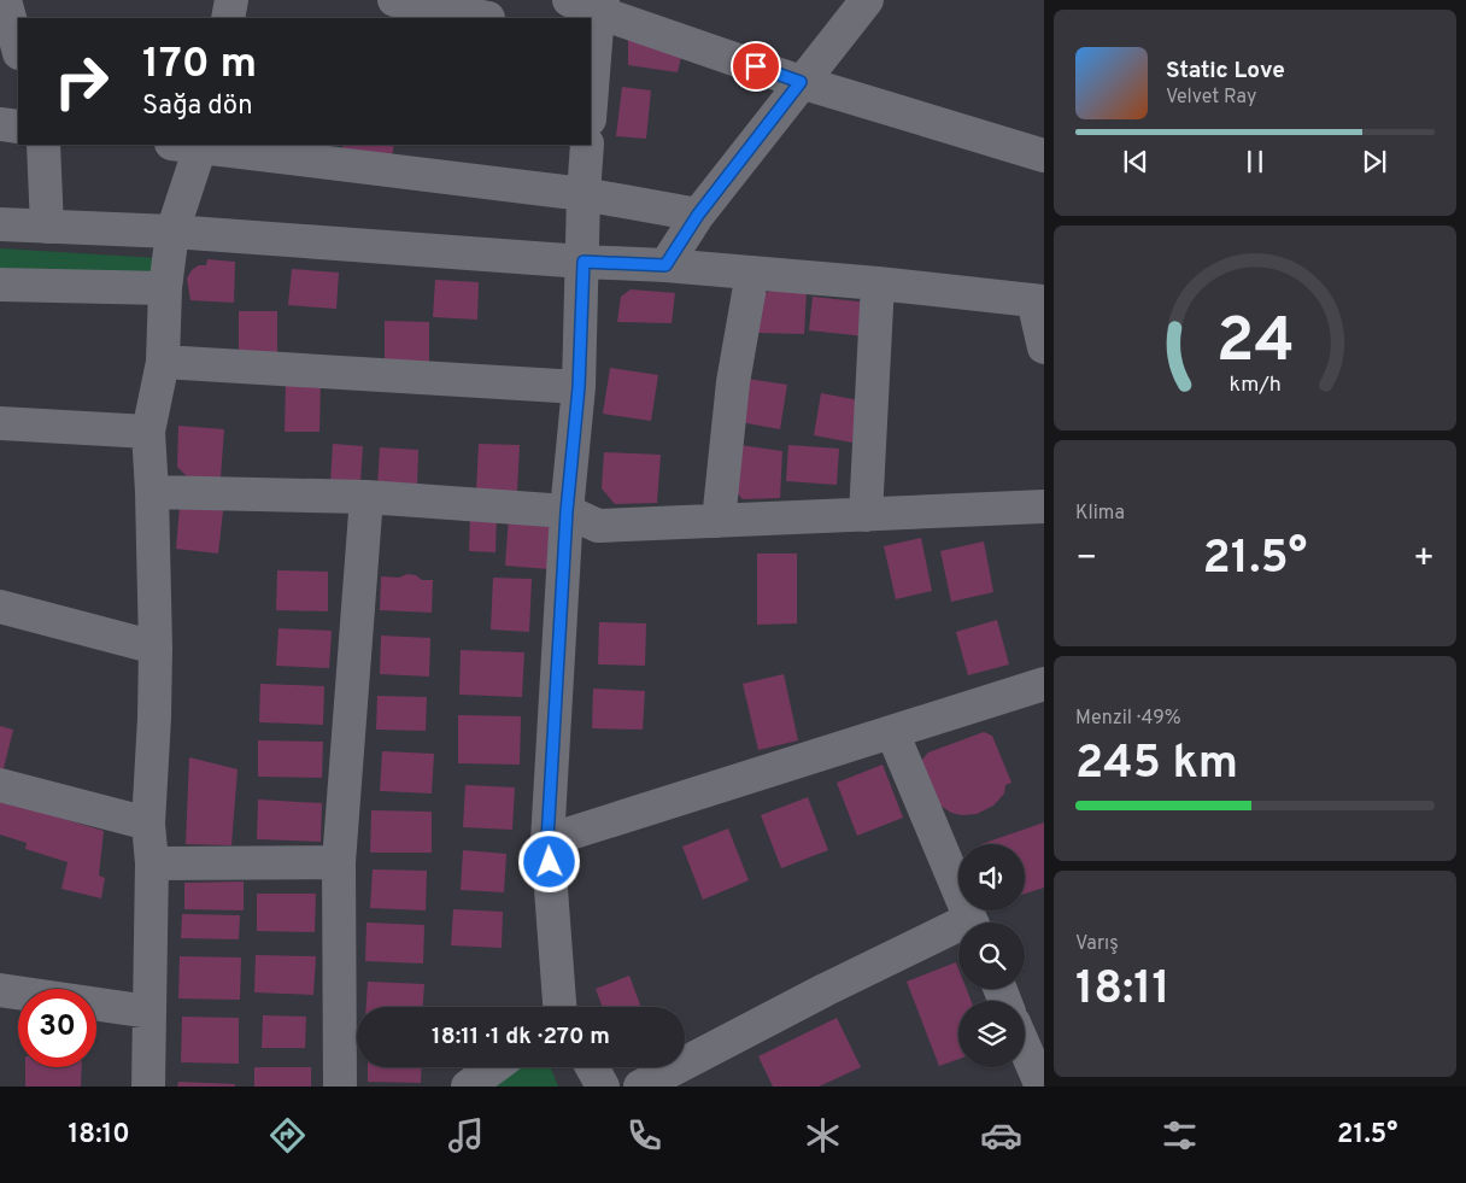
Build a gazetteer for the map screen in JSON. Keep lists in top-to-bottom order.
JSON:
{
  "page": {
    "turn": ["170 m", "Sağa dön"],
    "song": ["Static Love", "Velvet Ray"],
    "tile": [
      "Klima",
      ["Menzil · 49%", "245 km"],
      ["Varış", "18:11"]
    ],
    "heat": ["−", "21.5°", "+"],
    "limit": "30",
    "trip": "18:11 · 1 dk · 270 m",
    "tabs": ["18:10", "21.5°"],
    "gauge": ["24", "km/h"]
  }
}
